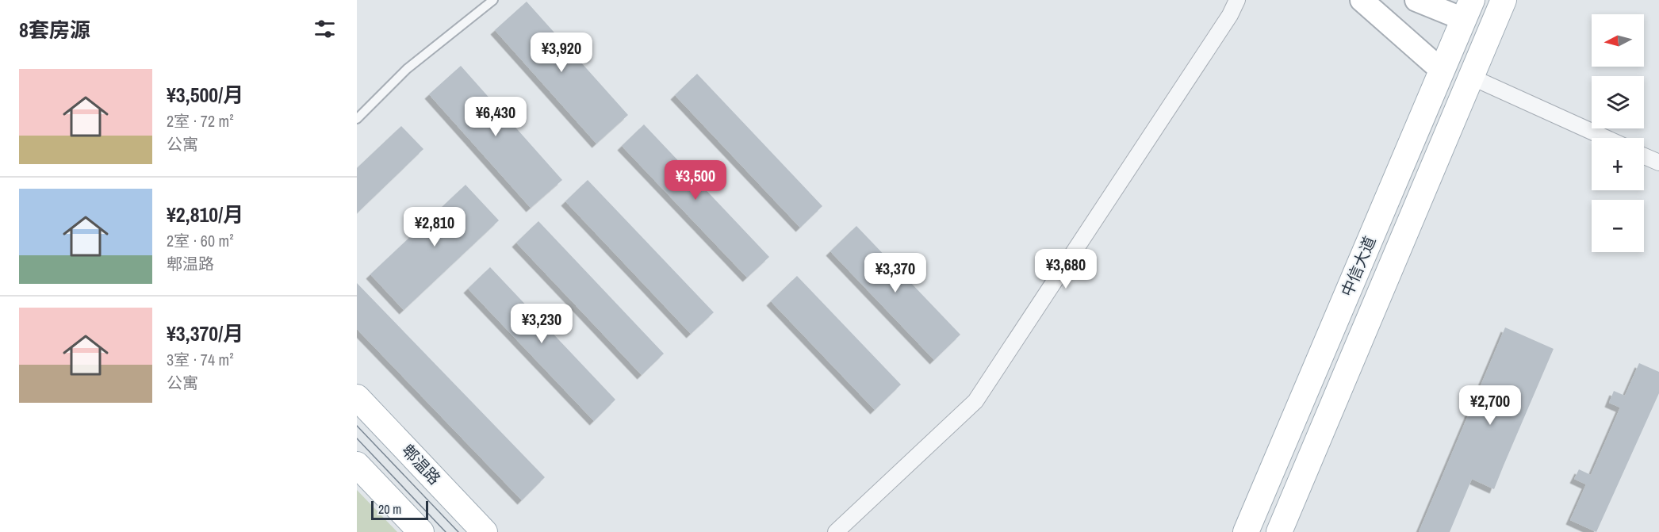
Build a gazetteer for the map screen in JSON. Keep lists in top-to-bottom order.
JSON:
{
  "streets": {
    "main road": ["中信大道", "郫温路"]
  },
  "scale_bar": "20 m",
  "north": "left",
  "page": {
    "heading": "8套房源",
    "map_buttons": ["+", "−"],
    "price": [
      "¥3,920",
      "¥6,430",
      "¥3,500",
      "¥2,810",
      "¥3,680",
      "¥3,370",
      "¥3,230",
      "¥2,700"
    ],
    "list": [
      {
        "name": "¥3,500/月",
        "note": "2室 · 72 m² · 公寓"
      },
      {
        "name": "¥2,810/月",
        "note": "2室 · 60 m² · 郫温路"
      },
      {
        "name": "¥3,370/月",
        "note": "3室 · 74 m² · 公寓"
      }
    ],
    "scale": "20 m"
  }
}
